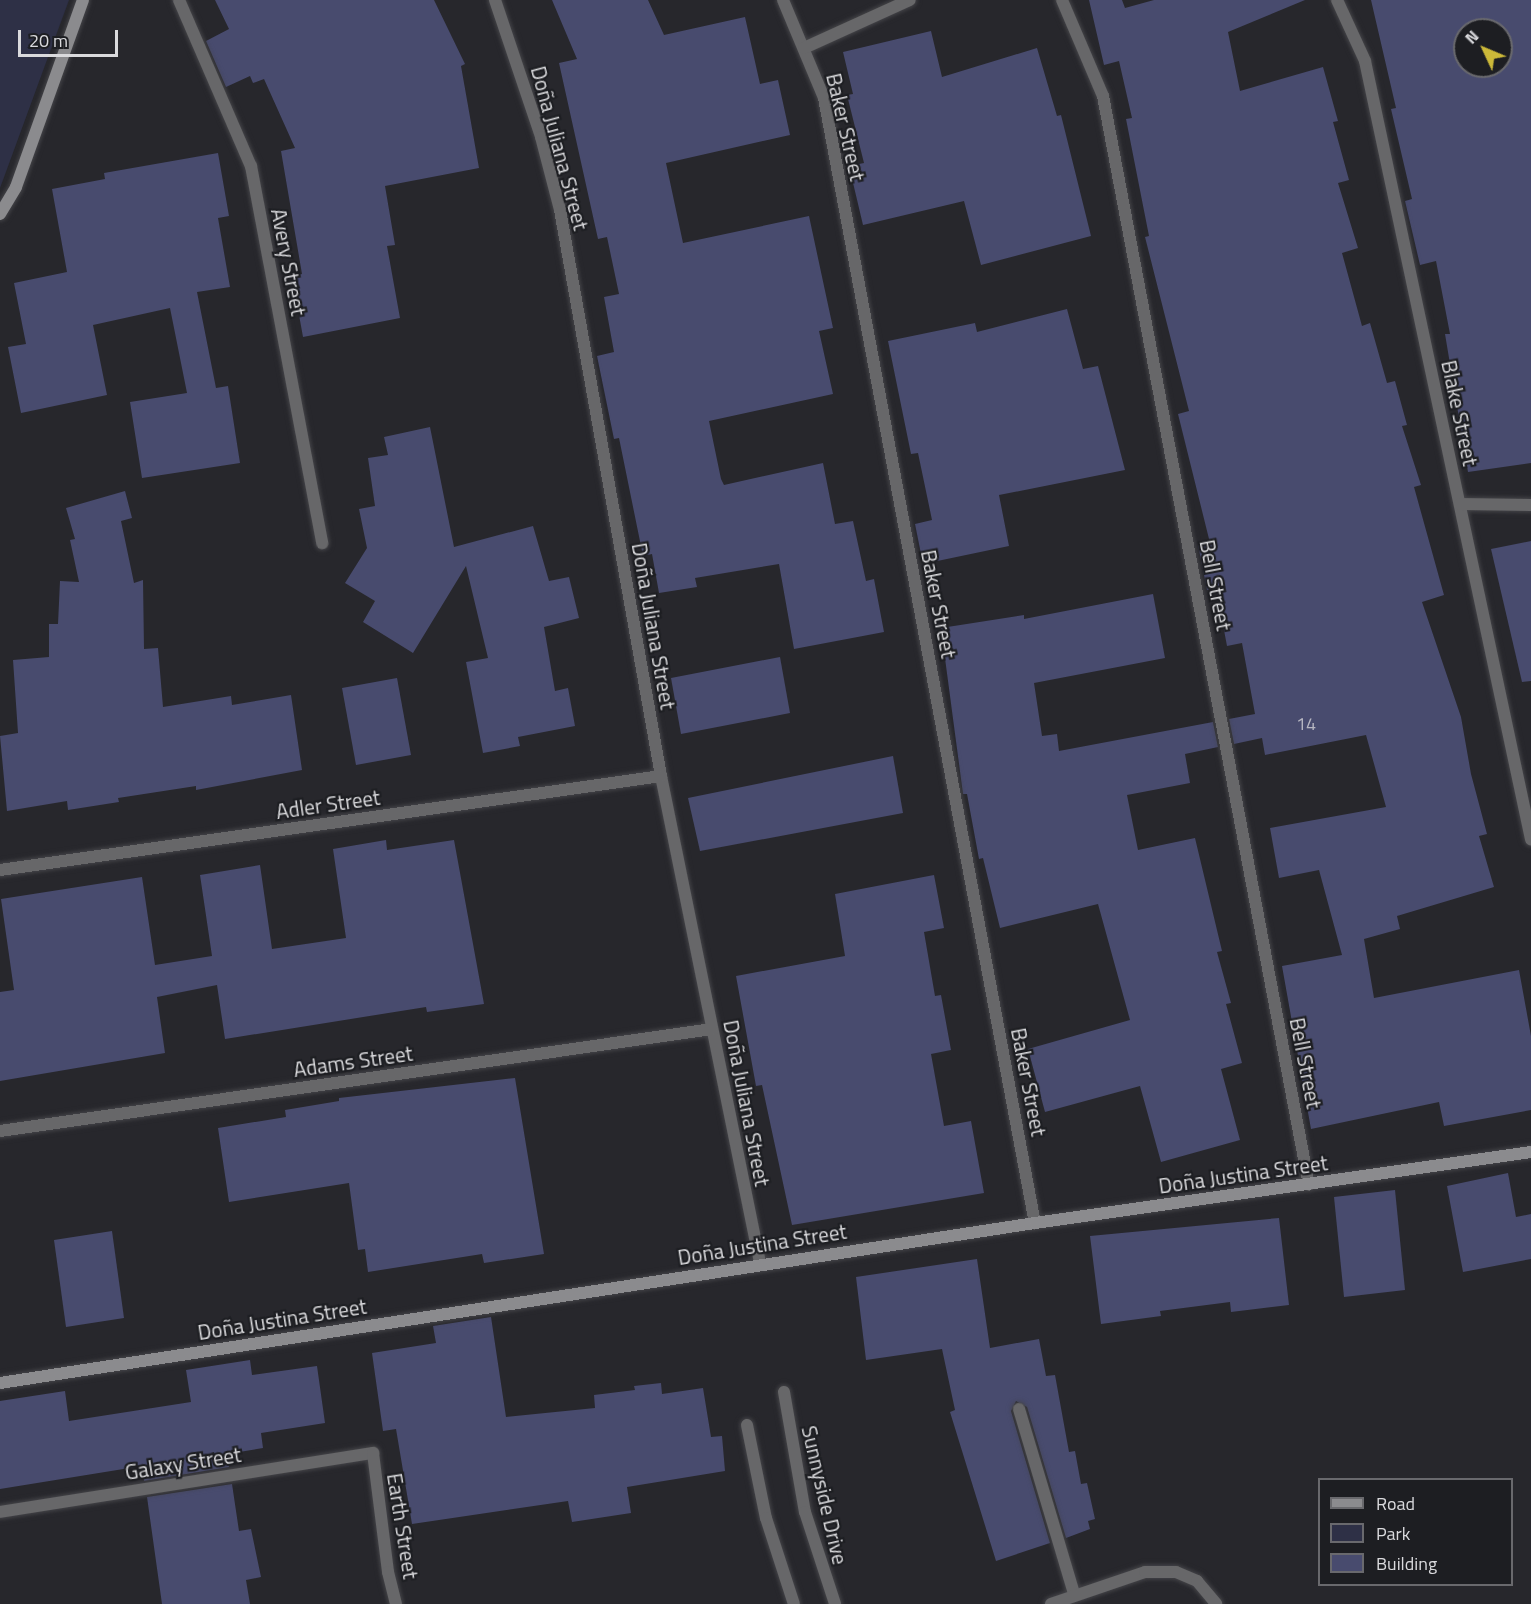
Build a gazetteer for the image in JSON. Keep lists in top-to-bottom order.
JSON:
{
  "streets": {
    "street": [
      "Baker Street",
      "Doña Juliana Street",
      "Avery Street",
      "Blake Street",
      "Bell Street",
      "Adler Street",
      "Adams Street",
      "Doña Justina Street",
      "Galaxy Street",
      "Sunnyside Drive",
      "Earth Street"
    ]
  },
  "crossings": [
    ["Baker Street", "Doña Justina Street"],
    ["Doña Juliana Street", "Adler Street"],
    ["Doña Juliana Street", "Adams Street"],
    ["Doña Juliana Street", "Doña Justina Street"],
    ["Bell Street", "Doña Justina Street"],
    ["Galaxy Street", "Earth Street"]
  ],
  "house_numbers": ["14"],
  "legend": ["Road", "Park", "Building"],
  "scale_bar": "20 m",
  "north": "top left"
}
